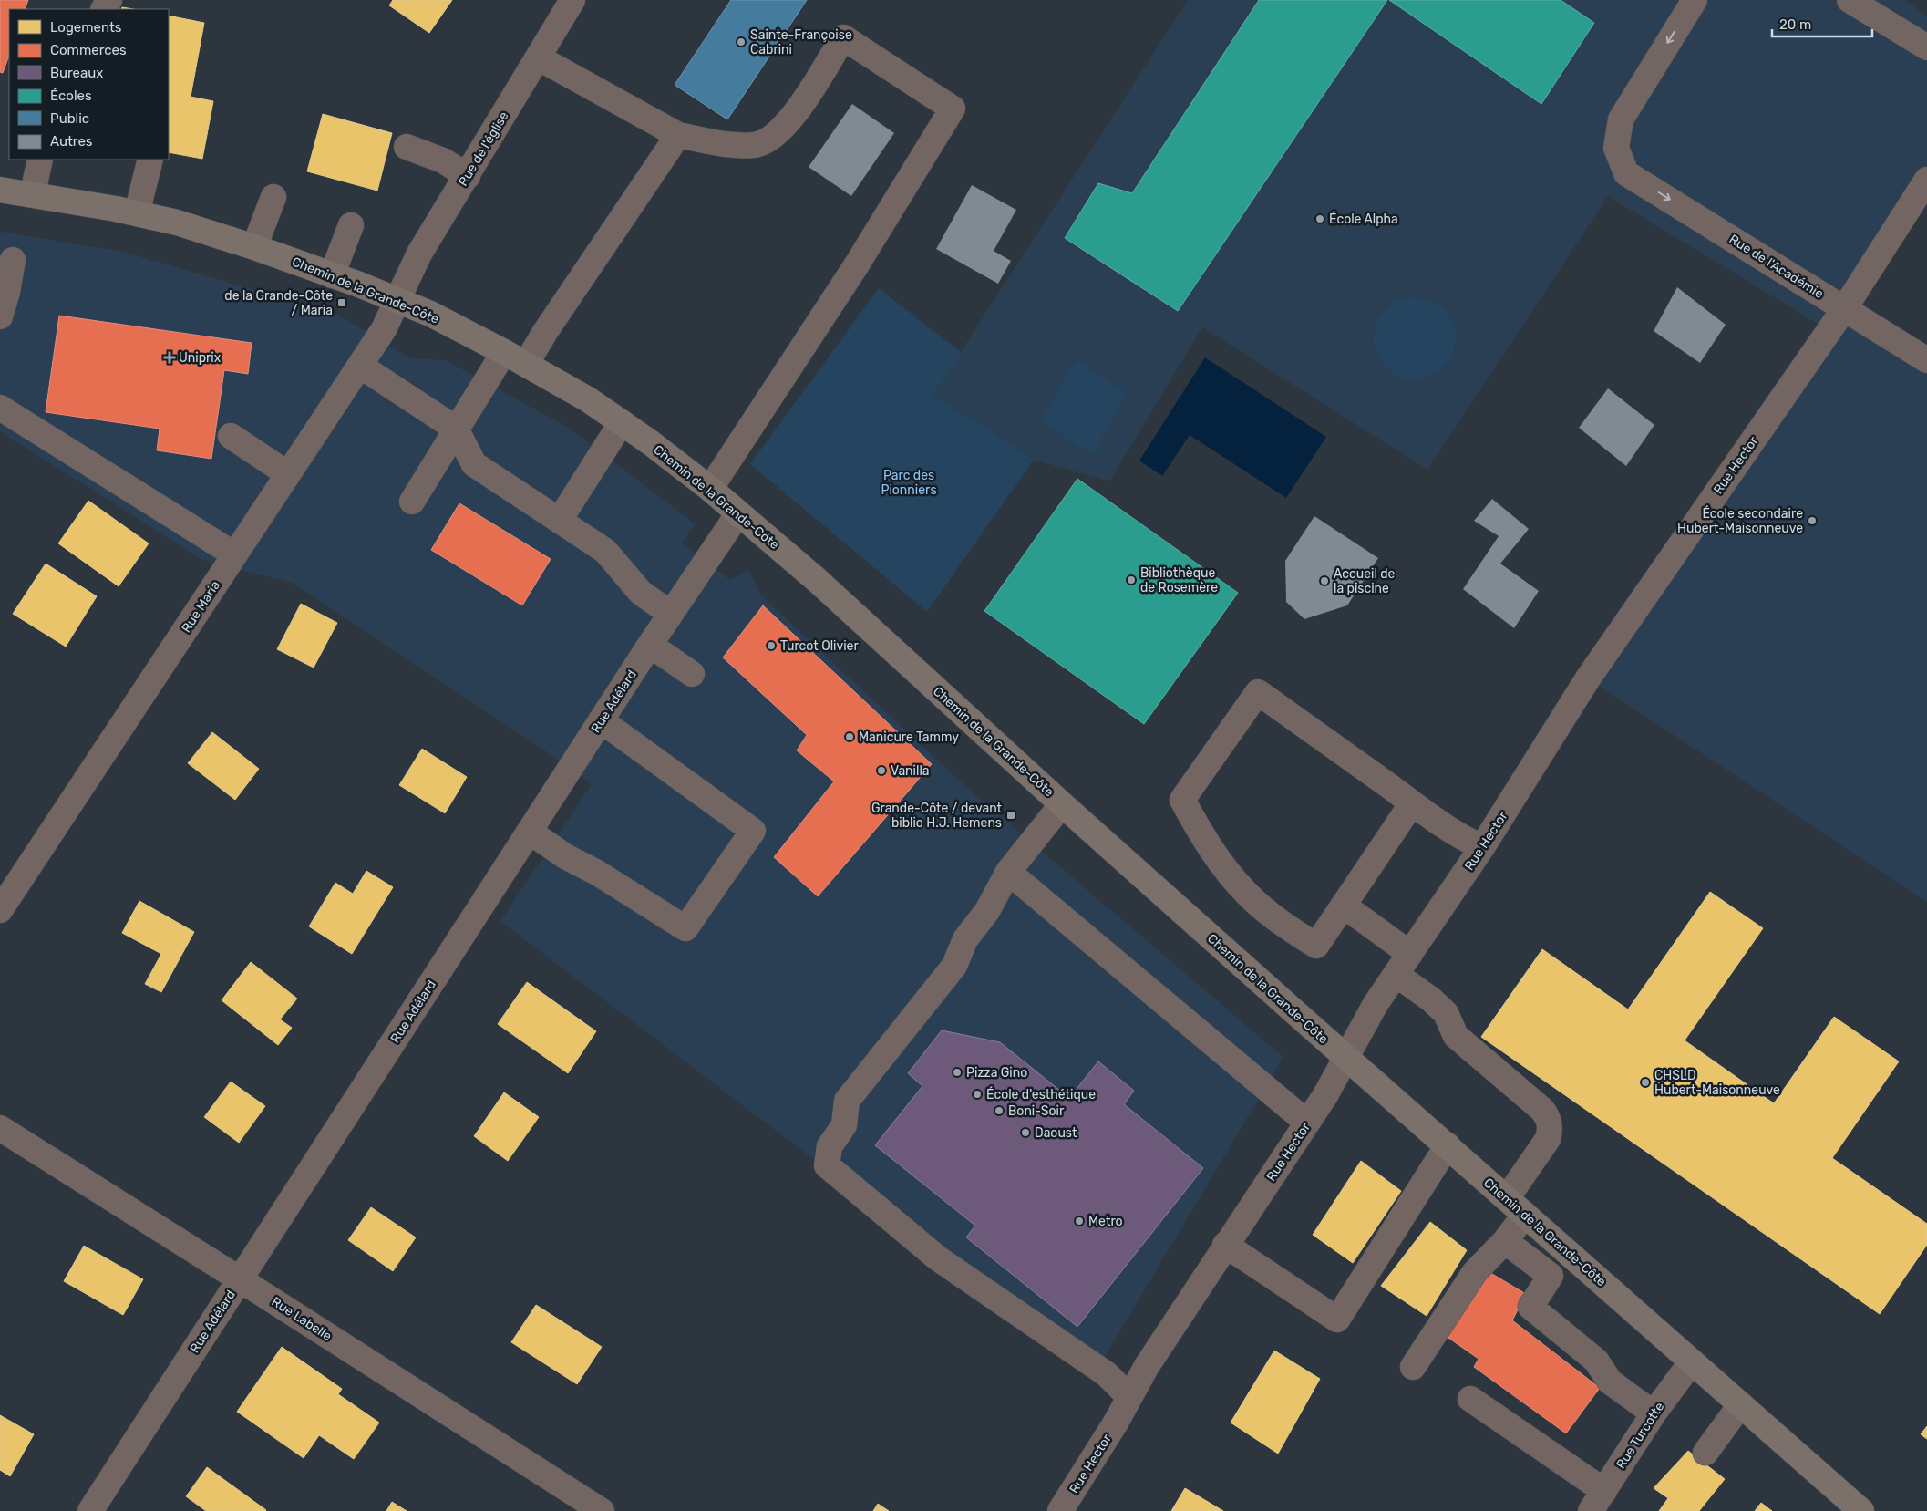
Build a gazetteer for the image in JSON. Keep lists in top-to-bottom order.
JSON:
{
  "streets": {
    "main road": ["Chemin de la Grande-Côte"],
    "street": [
      "Rue de l'église",
      "Rue de l'Académie",
      "Rue Hector",
      "Rue Maria",
      "Rue Adélard",
      "Rue Labelle",
      "Rue Turcotte"
    ]
  },
  "crossings": [
    ["Rue de l'église", "Chemin de la Grande-Côte"],
    ["Rue de l'église", "Rue Maria"],
    ["Rue de l'Académie", "Rue Hector"],
    ["Chemin de la Grande-Côte", "Rue Hector"],
    ["Chemin de la Grande-Côte", "Rue Maria"],
    ["Chemin de la Grande-Côte", "Rue Adélard"],
    ["Chemin de la Grande-Côte", "Rue Turcotte"],
    ["Rue Adélard", "Rue Labelle"]
  ],
  "parks": ["Parc des Pionniers"],
  "places": {
    "other": [
      "Sainte-Françoise Cabrini",
      "École Alpha",
      "École secondaire Hubert-Maisonneuve",
      "Bibliothèque de Rosemère",
      "Accueil de la piscine",
      "Turcot Olivier",
      "Manicure Tammy",
      "Vanilla",
      "Pizza Gino",
      "CHSLD Hubert-Maisonneuve",
      "École d'esthétique",
      "Boni-Soir",
      "Daoust",
      "Metro"
    ],
    "transit": ["de la Grande-Côte / Maria", "Grande-Côte / devant biblio H.J. Hemens"],
    "health": ["Uniprix"]
  },
  "legend": [
    "Logements",
    "Commerces",
    "Bureaux",
    "Écoles",
    "Public",
    "Autres"
  ],
  "scale_bar": "20 m"
}
